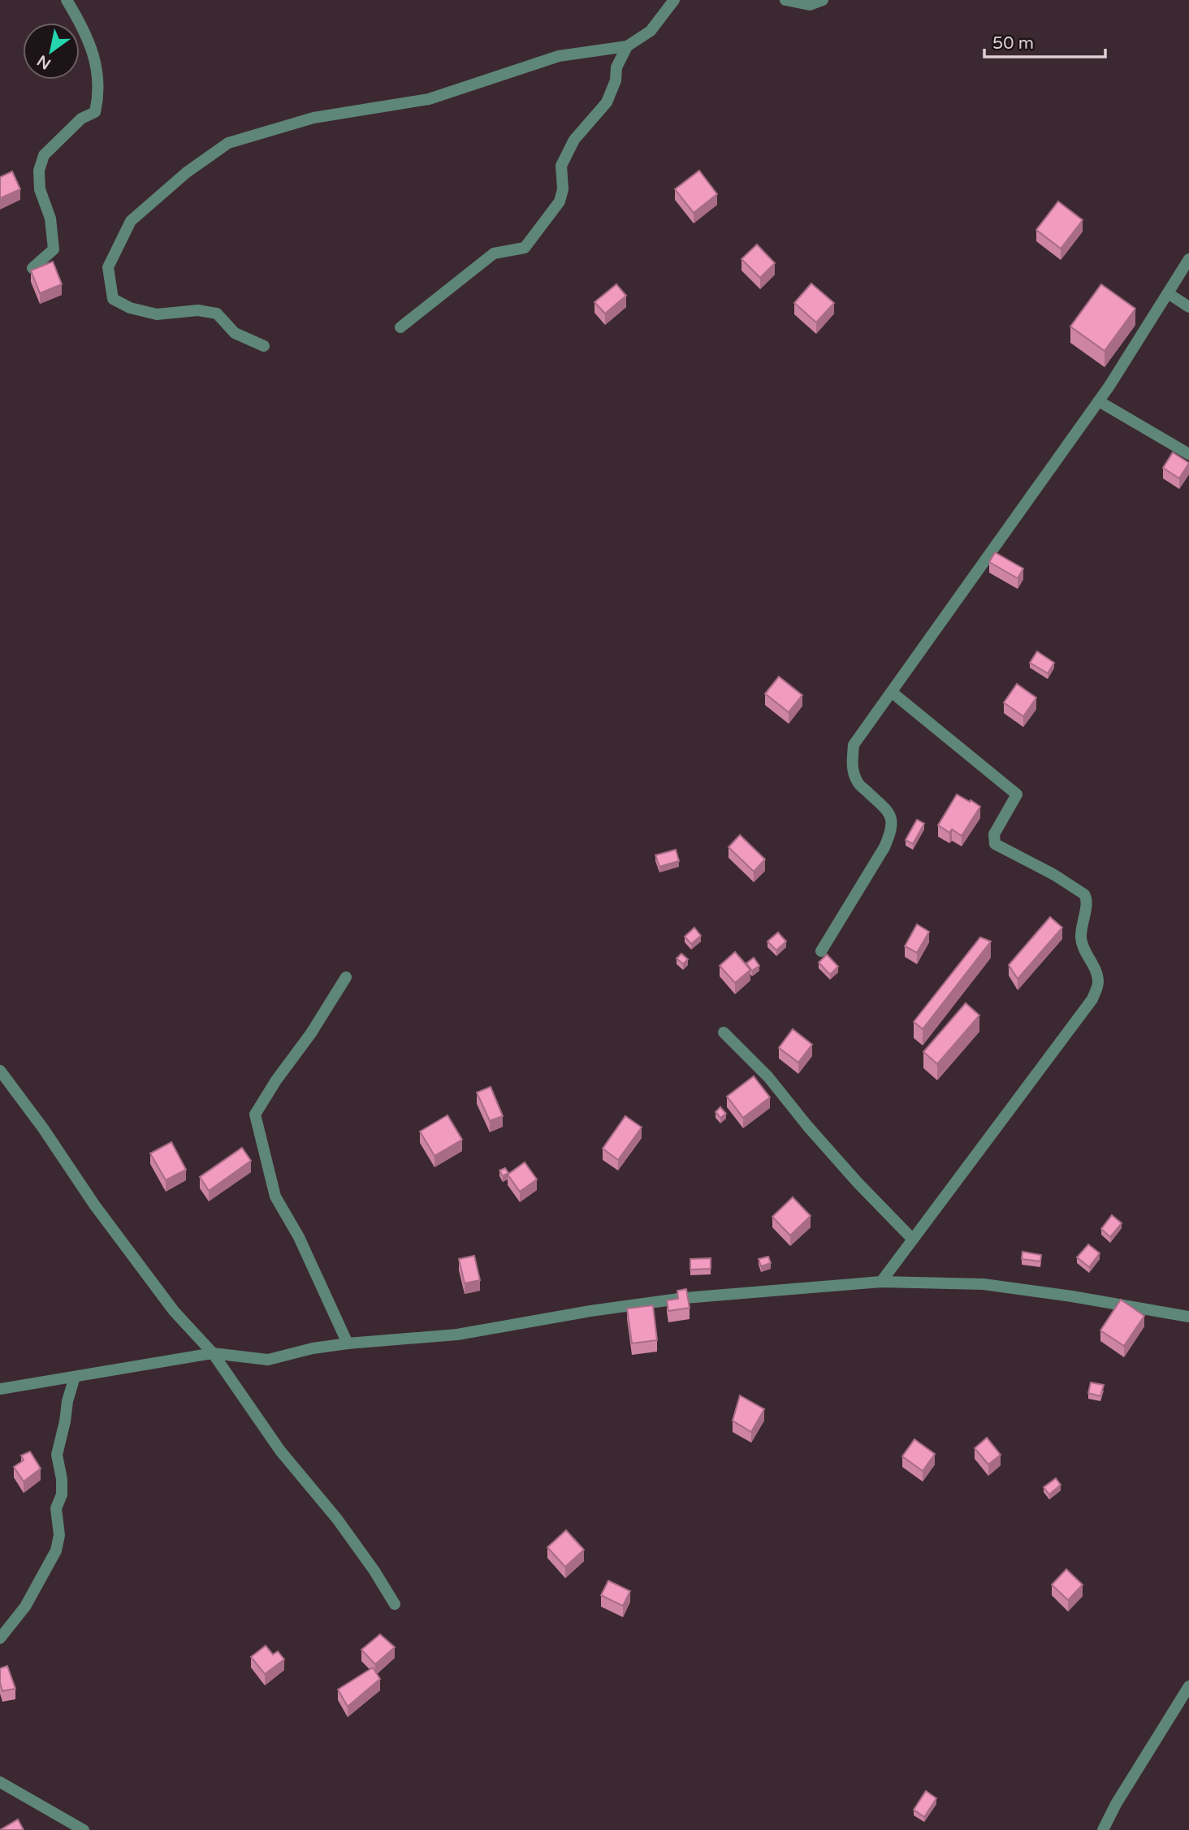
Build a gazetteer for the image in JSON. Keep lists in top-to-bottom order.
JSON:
{
  "scale_bar": "50 m",
  "north": "bottom left"
}
